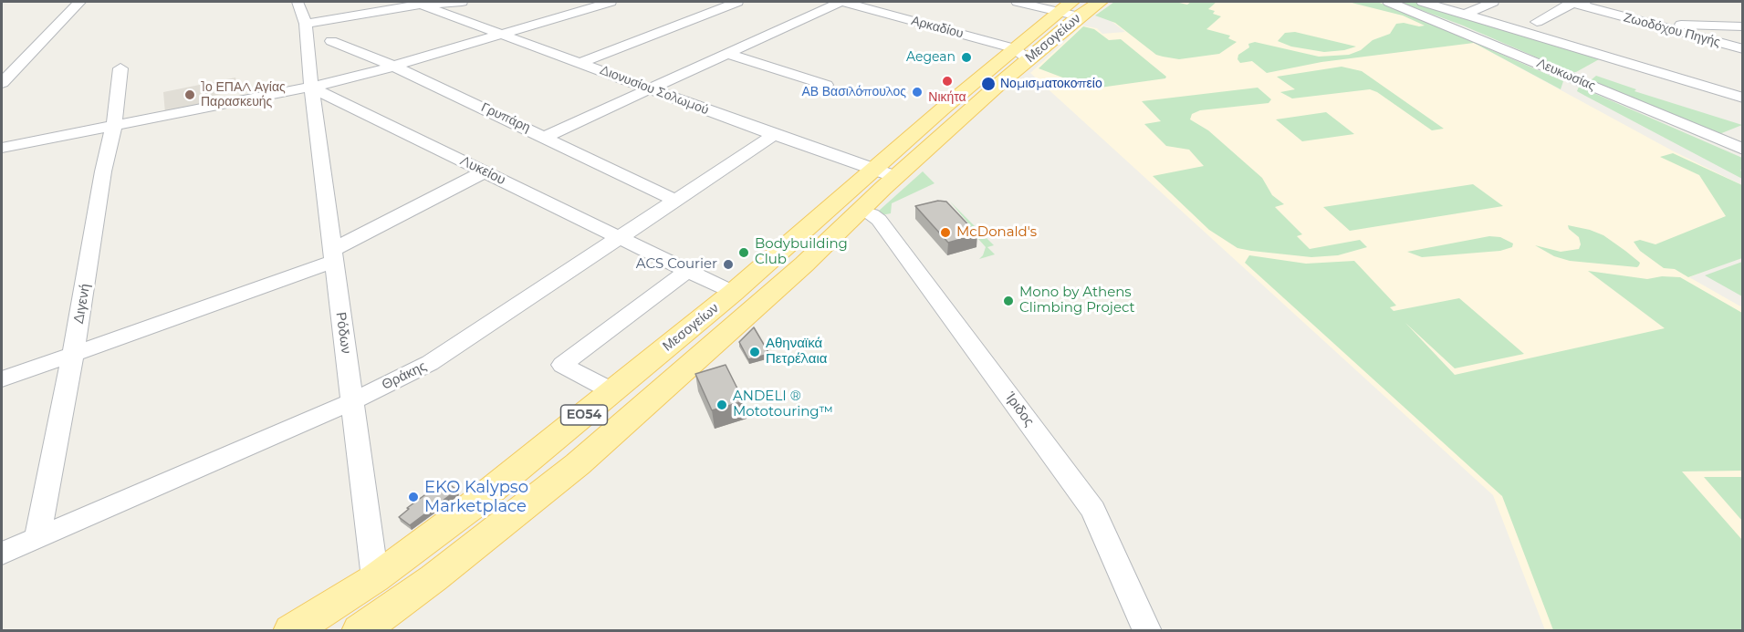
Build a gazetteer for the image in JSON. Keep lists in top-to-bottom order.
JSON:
{
  "streets": {
    "main road": ["Μεσογείων", "ΕΟ54"],
    "street": [
      "Αρκαδίου",
      "Ζωοδόχου Πηγής",
      "Λευκωσίας",
      "Διονυσίου Σολωμού",
      "Γρυπάρη",
      "Λυκείου",
      "Διγενή",
      "Ρόδων",
      "Θράκης",
      "Ίριδος"
    ]
  },
  "crossings": [
    ["Αρκαδίου", "Μεσογείων"],
    ["Μεσογείων", "Διονυσίου Σολωμού"],
    ["Μεσογείων", "Λυκείου"],
    ["Μεσογείων", "Ρόδων"],
    ["Μεσογείων", "Ίριδος"],
    ["Διονυσίου Σολωμού", "Θράκης"],
    ["Γρυπάρη", "Θράκης"],
    ["Λυκείου", "Ρόδων"],
    ["Λυκείου", "Θράκης"],
    ["Διγενή", "Θράκης"],
    ["Ρόδων", "Θράκης"]
  ],
  "places": [
    "Aegean",
    "Νικήτα",
    "Νομισματοκοπείο",
    "ΑΒ Βασιλόπουλος",
    "1ο ΕΠΑΛ Αγίας Παρασκευής",
    "McDonald's",
    "Bodybuilding Club",
    "ACS Courier",
    "Mono by Athens Climbing Project",
    "Αθηναϊκά Πετρέλαια",
    "ANDELI ® Mototouring™",
    "EKO Kalypso Marketplace"
  ]
}
